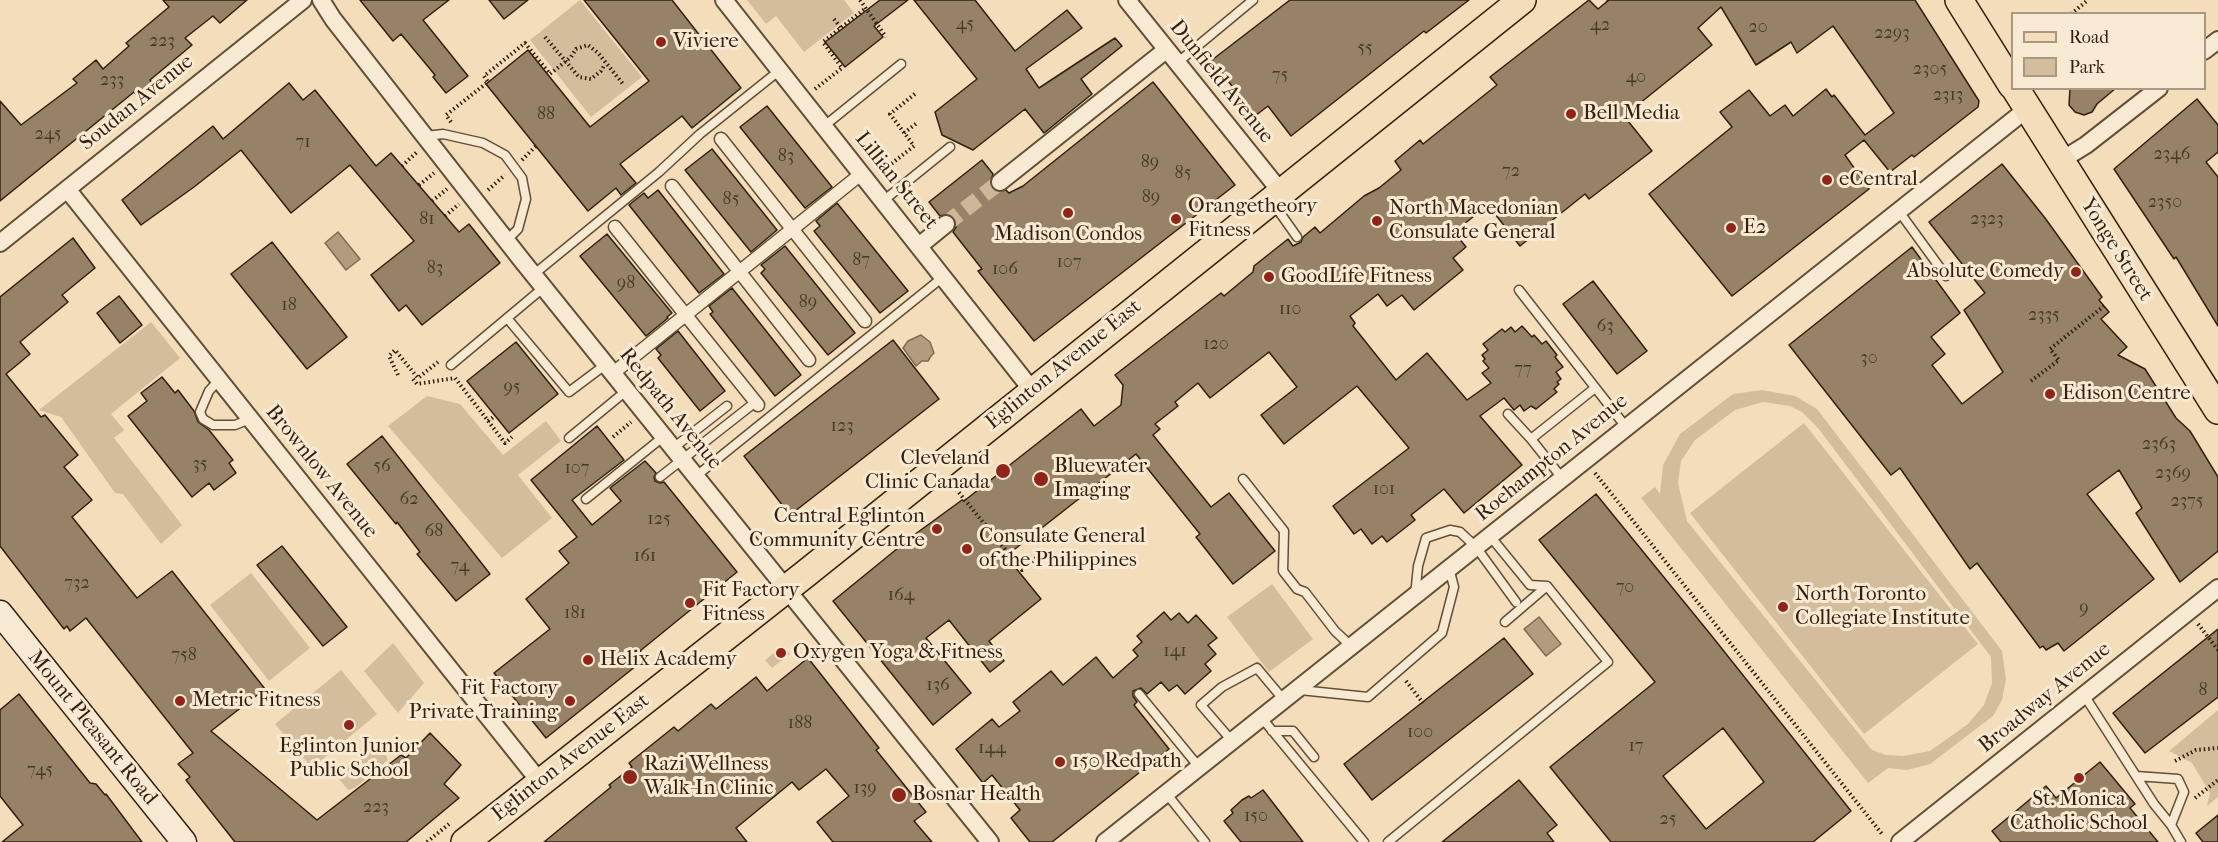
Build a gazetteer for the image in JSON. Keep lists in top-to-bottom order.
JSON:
{
  "streets": {
    "main road": ["Yonge Street", "Eglinton Avenue East", "Mount Pleasant Road"],
    "street": [
      "Dunfield Avenue",
      "Soudan Avenue",
      "Lillian Street",
      "Redpath Avenue",
      "Roehampton Avenue",
      "Brownlow Avenue",
      "Broadway Avenue"
    ]
  },
  "crossings": [
    ["Dunfield Avenue", "Eglinton Avenue East"],
    ["Soudan Avenue", "Brownlow Avenue"],
    ["Lillian Street", "Eglinton Avenue East"],
    ["Yonge Street", "Roehampton Avenue"],
    ["Eglinton Avenue East", "Redpath Avenue"],
    ["Eglinton Avenue East", "Brownlow Avenue"]
  ],
  "places": [
    "Viviere",
    "Bell Media",
    "eCentral",
    "Madison Condos",
    "Orangetheory Fitness",
    "North Macedonian Consulate General",
    "E2",
    "Absolute Comedy",
    "GoodLife Fitness",
    "Edison Centre",
    "Cleveland Clinic Canada",
    "Bluewater Imaging",
    "Central Eglinton Community Centre",
    "Consulate General of the Philippines",
    "Fit Factory Fitness",
    "North Toronto Collegiate Institute",
    "Oxygen Yoga & Fitness",
    "Helix Academy",
    "Metric Fitness",
    "Fit Factory Private Training",
    "Eglinton Junior Public School",
    "150 Redpath",
    "Razi Wellness Walk-In Clinic",
    "St. Monica Catholic School",
    "Bosnar Health"
  ],
  "house_numbers": [
    "45",
    "42",
    "20",
    "2293",
    "223",
    "55",
    "2305",
    "75",
    "40",
    "233",
    "2313",
    "88",
    "245",
    "71",
    "2346",
    "83",
    "89",
    "72",
    "85",
    "89",
    "85",
    "2350",
    "81",
    "2323",
    "87",
    "107",
    "83",
    "106",
    "98",
    "89",
    "18",
    "110",
    "2335",
    "63",
    "120",
    "30",
    "77",
    "95",
    "123",
    "2363",
    "35",
    "56",
    "107",
    "2369",
    "101",
    "62",
    "2375",
    "125",
    "68",
    "161",
    "74",
    "732",
    "70",
    "164",
    "9",
    "181",
    "141",
    "758",
    "136",
    "8",
    "188",
    "100",
    "17",
    "144",
    "745",
    "139",
    "223",
    "150",
    "25"
  ],
  "legend": ["Road", "Park"]
}
